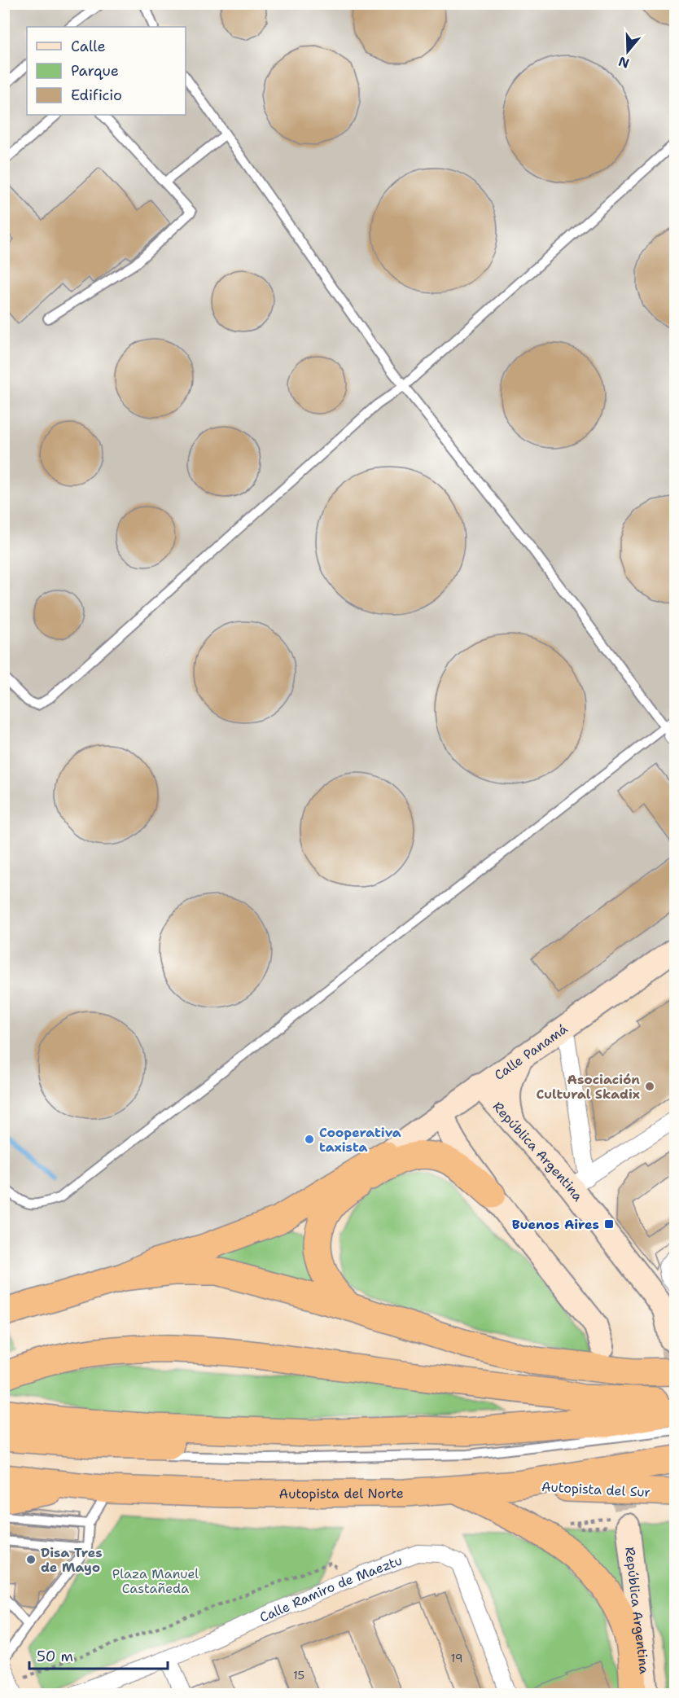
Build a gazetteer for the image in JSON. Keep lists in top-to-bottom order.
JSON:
{
  "streets": {
    "highway": ["Autopista del Sur", "Autopista del Norte"],
    "main road": ["Calle Panamá", "República Argentina"],
    "street": ["Calle Ramiro de Maeztu"]
  },
  "crossings": [
    ["Calle Panamá", "República Argentina"],
    ["Autopista del Sur", "Autopista del Norte"]
  ],
  "parks": ["Plaza Manuel Castañeda"],
  "places": {
    "other": ["Asociación Cultural Skadix", "Cooperativa taxista", "Disa Tres de Mayo"],
    "transit": ["Buenos Aires"]
  },
  "house_numbers": ["19", "15"],
  "legend": ["Calle", "Parque", "Edificio"],
  "scale_bar": "50 m",
  "north": "bottom"
}
